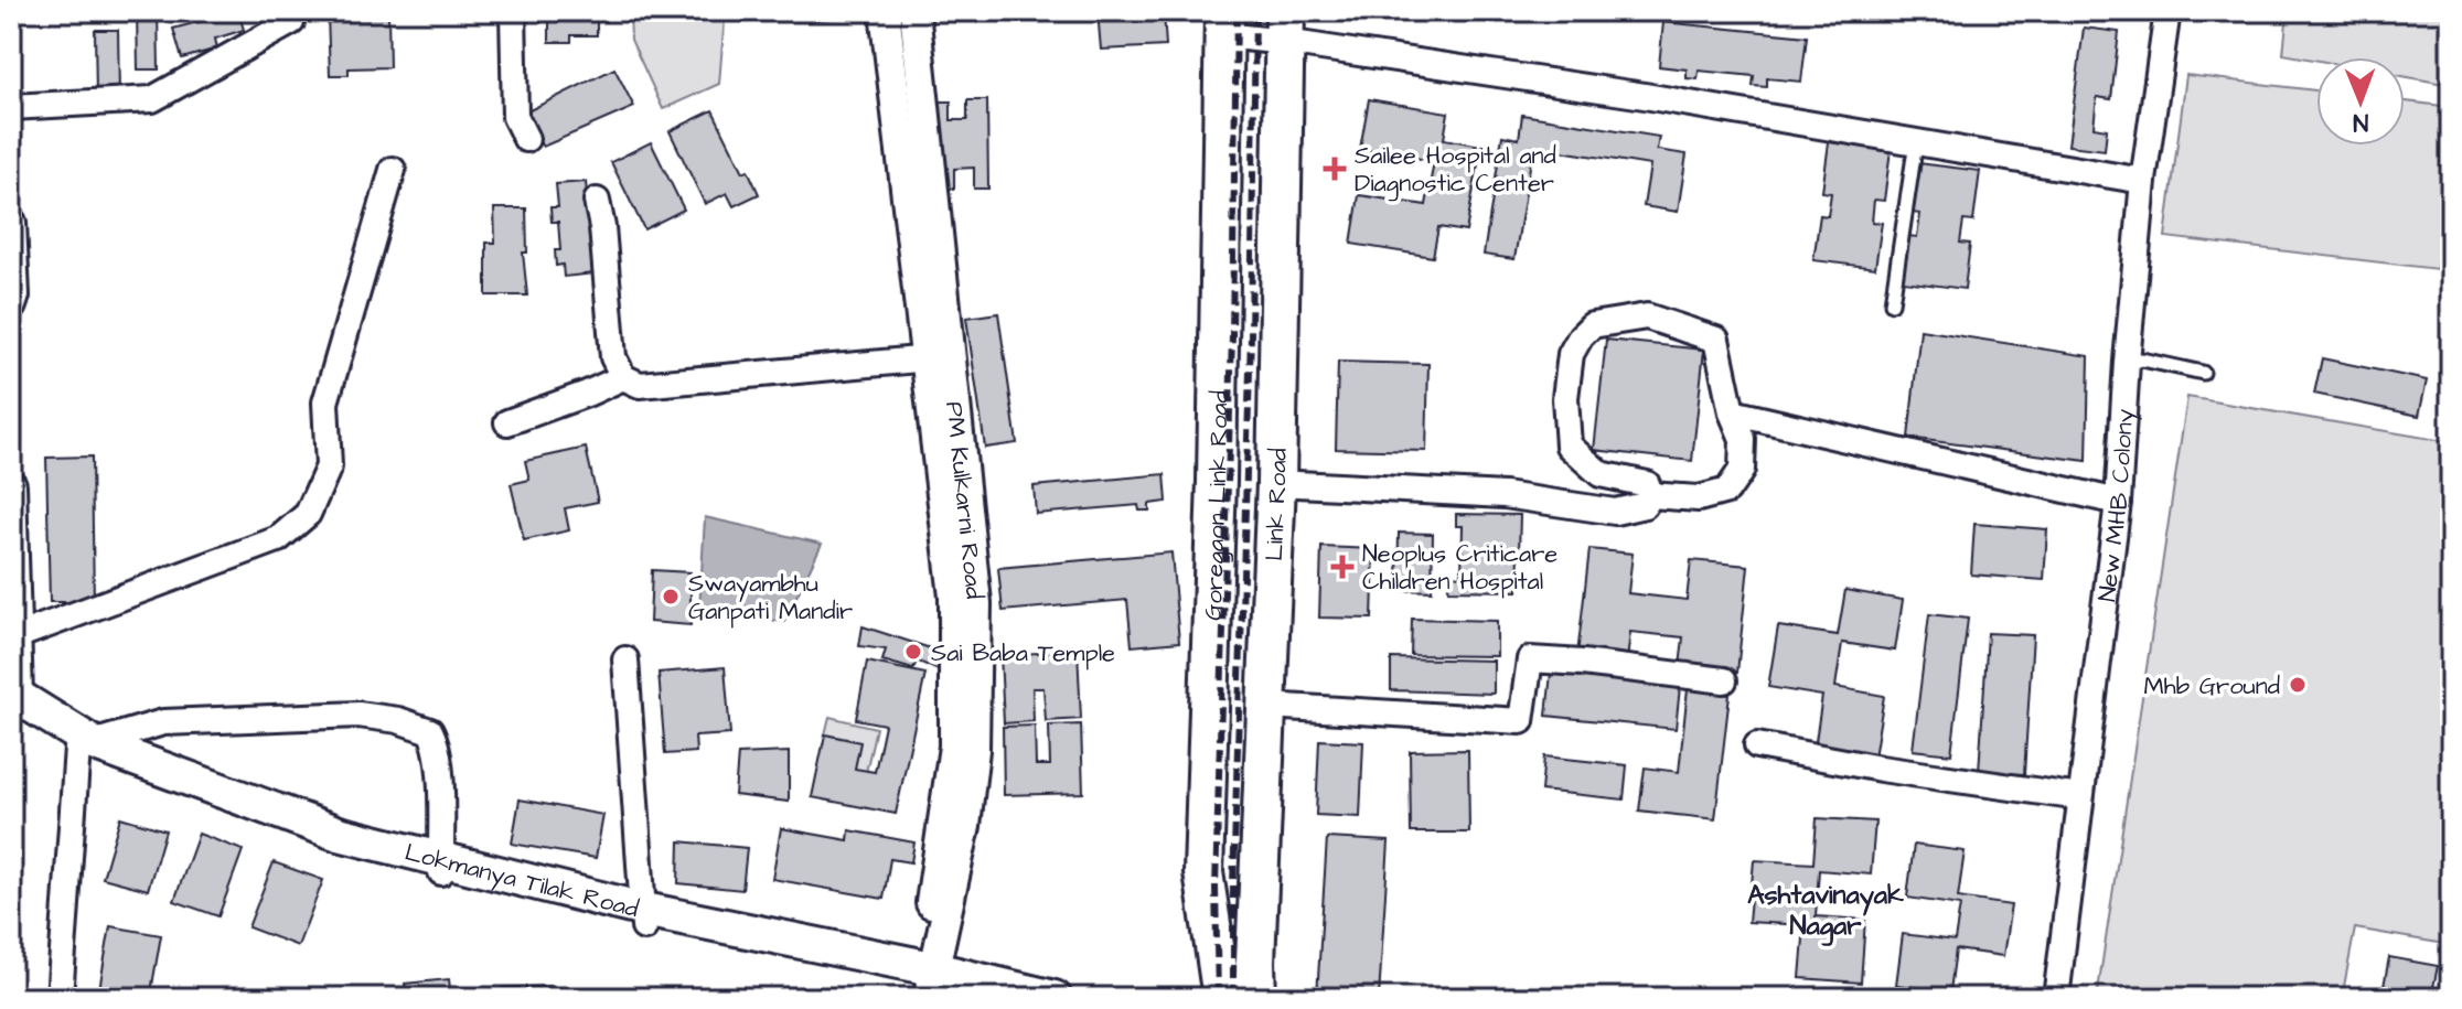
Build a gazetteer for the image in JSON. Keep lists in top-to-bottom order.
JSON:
{
  "streets": {
    "main road": ["Goregaon Link Road", "Link Road", "Lokmanya Tilak Road"],
    "street": ["PM Kulkarni Road", "New MHB Colony"]
  },
  "crossings": [
    ["PM Kulkarni Road", "Lokmanya Tilak Road"]
  ],
  "districts": ["Ashtavinayak Nagar"],
  "places": {
    "health": ["Sailee Hospital and Diagnostic Center", "Neoplus Criticare Children Hospital"],
    "other": ["Swayambhu Ganpati Mandir", "Sai Baba Temple", "Mhb Ground"]
  },
  "north": "bottom"
}
